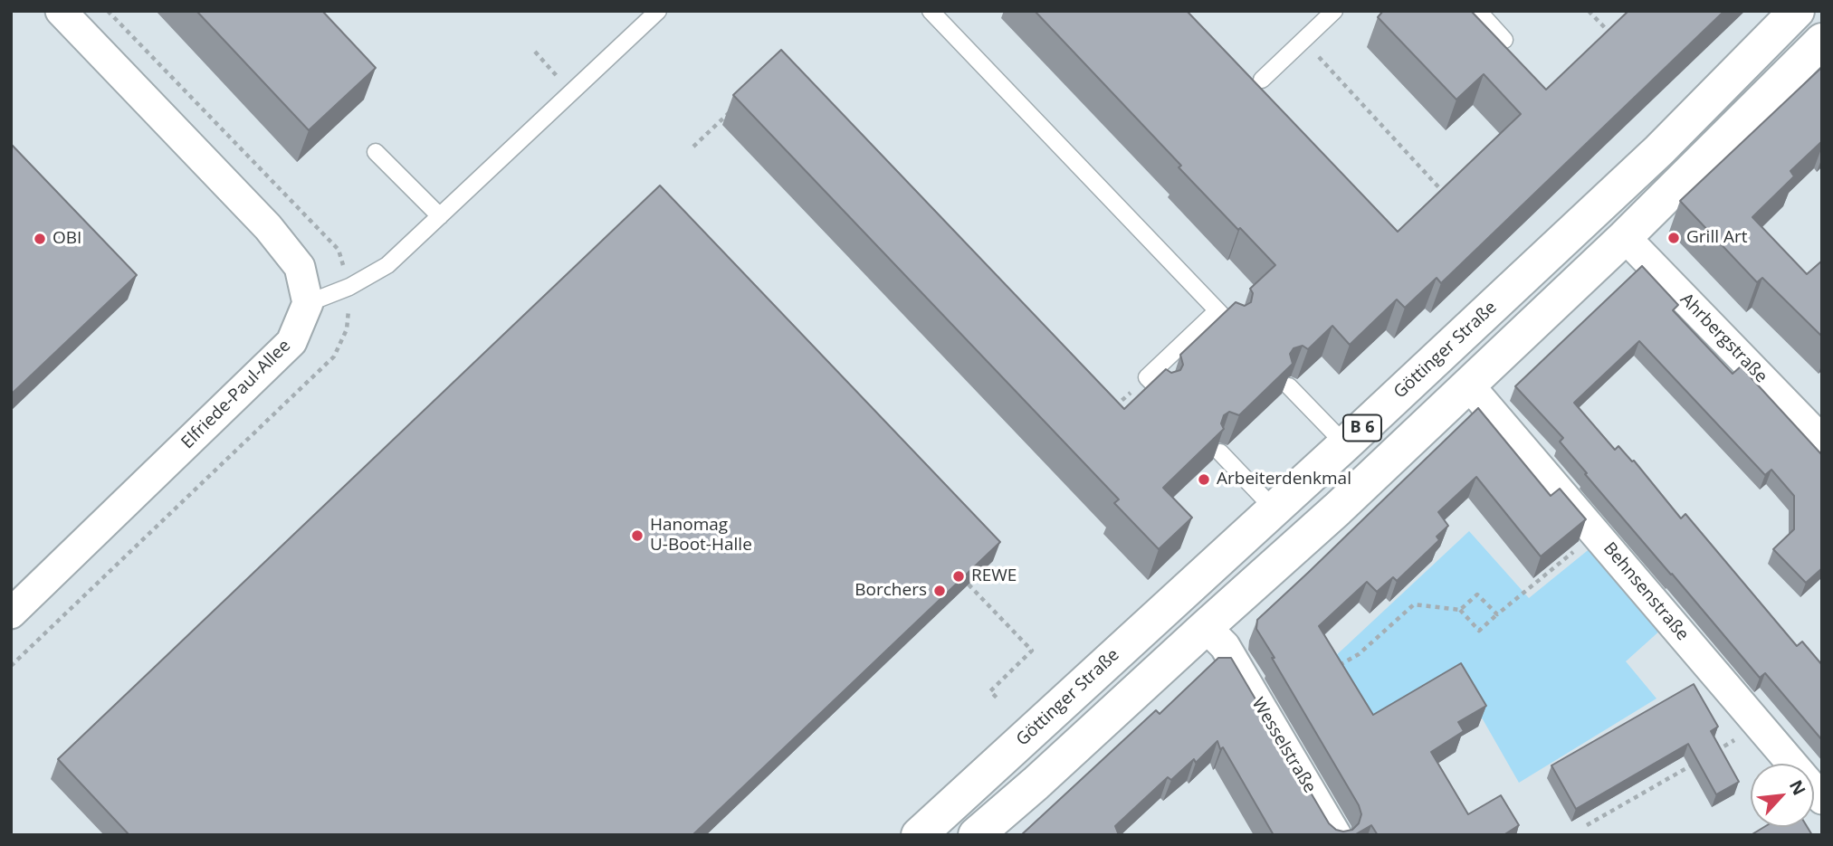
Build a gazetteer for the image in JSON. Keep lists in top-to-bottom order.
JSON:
{
  "streets": {
    "main road": ["Göttinger Straße", "B 6"],
    "street": [
      "Ahrbergstraße",
      "Elfriede-Paul-Allee",
      "Behnsenstraße",
      "Wesselstraße"
    ]
  },
  "crossings": [
    ["Ahrbergstraße", "B 6"],
    ["B 6", "Behnsenstraße"],
    ["B 6", "Wesselstraße"]
  ],
  "places": [
    "Grill Art",
    "OBI",
    "Arbeiterdenkmal",
    "Hanomag U-Boot-Halle",
    "REWE",
    "Borchers"
  ],
  "north": "top right"
}
